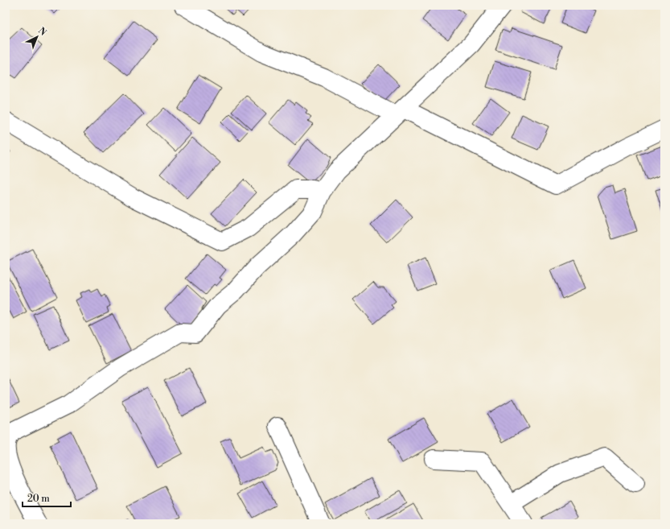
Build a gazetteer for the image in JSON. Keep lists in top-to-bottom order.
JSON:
{
  "scale_bar": "20 m",
  "north": "top right"
}
